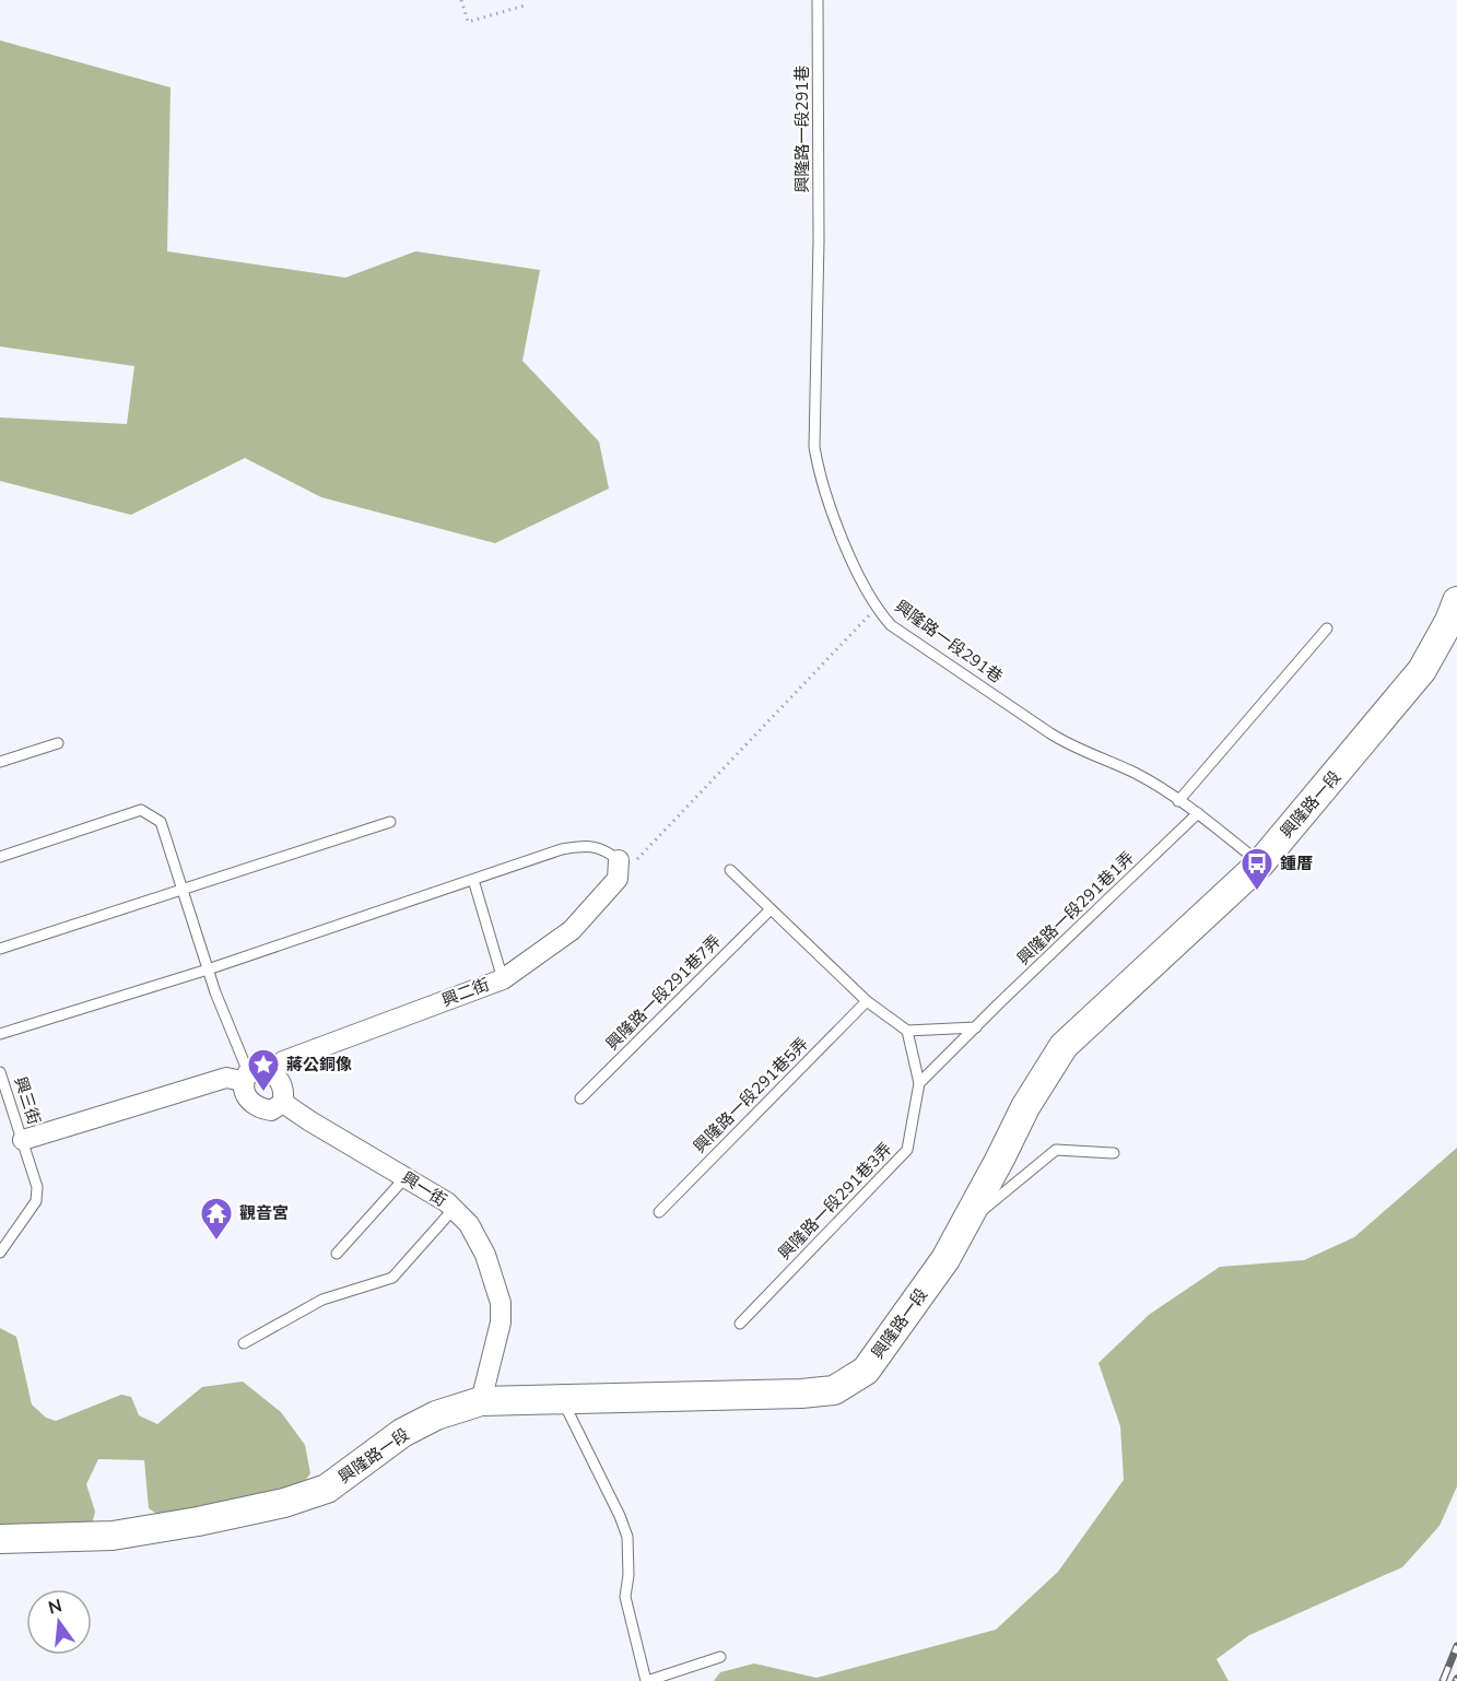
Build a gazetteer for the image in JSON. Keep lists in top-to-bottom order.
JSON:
{
  "streets": {
    "street": ["興隆路一段", "興二街", "興一街"],
    "lane": [
      "興隆路一段291巷",
      "興隆路一段291巷1弄",
      "興隆路一段291巷7弄",
      "興隆路一段291巷5弄",
      "興三街",
      "興隆路一段291巷3弄"
    ]
  },
  "crossings": [
    ["興隆路一段291巷", "興隆路一段"],
    ["興隆路一段291巷", "興隆路一段291巷1弄"],
    ["興隆路一段", "興一街"],
    ["興隆路一段291巷1弄", "興隆路一段291巷3弄"],
    ["興二街", "興一街"]
  ],
  "places": {
    "bus stop": ["鍾厝"],
    "place": ["蔣公銅像"],
    "temple": ["觀音宮"]
  },
  "north": "top"
}
